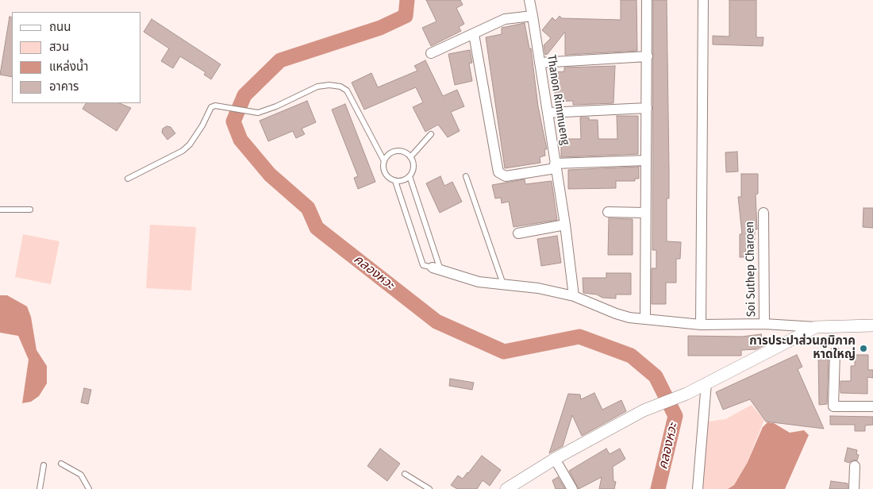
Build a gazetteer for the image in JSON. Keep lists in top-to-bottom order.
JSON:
{
  "streets": {
    "street": ["Thanon Rimmueng", "Soi Suthep Charoen"]
  },
  "water": ["คลองหวะ"],
  "places": ["การประปาส่วนภูมิภาค หาดใหญ่"],
  "legend": [
    "ถนน",
    "สวน",
    "แหล่งน้ำ",
    "อาคาร"
  ]
}
